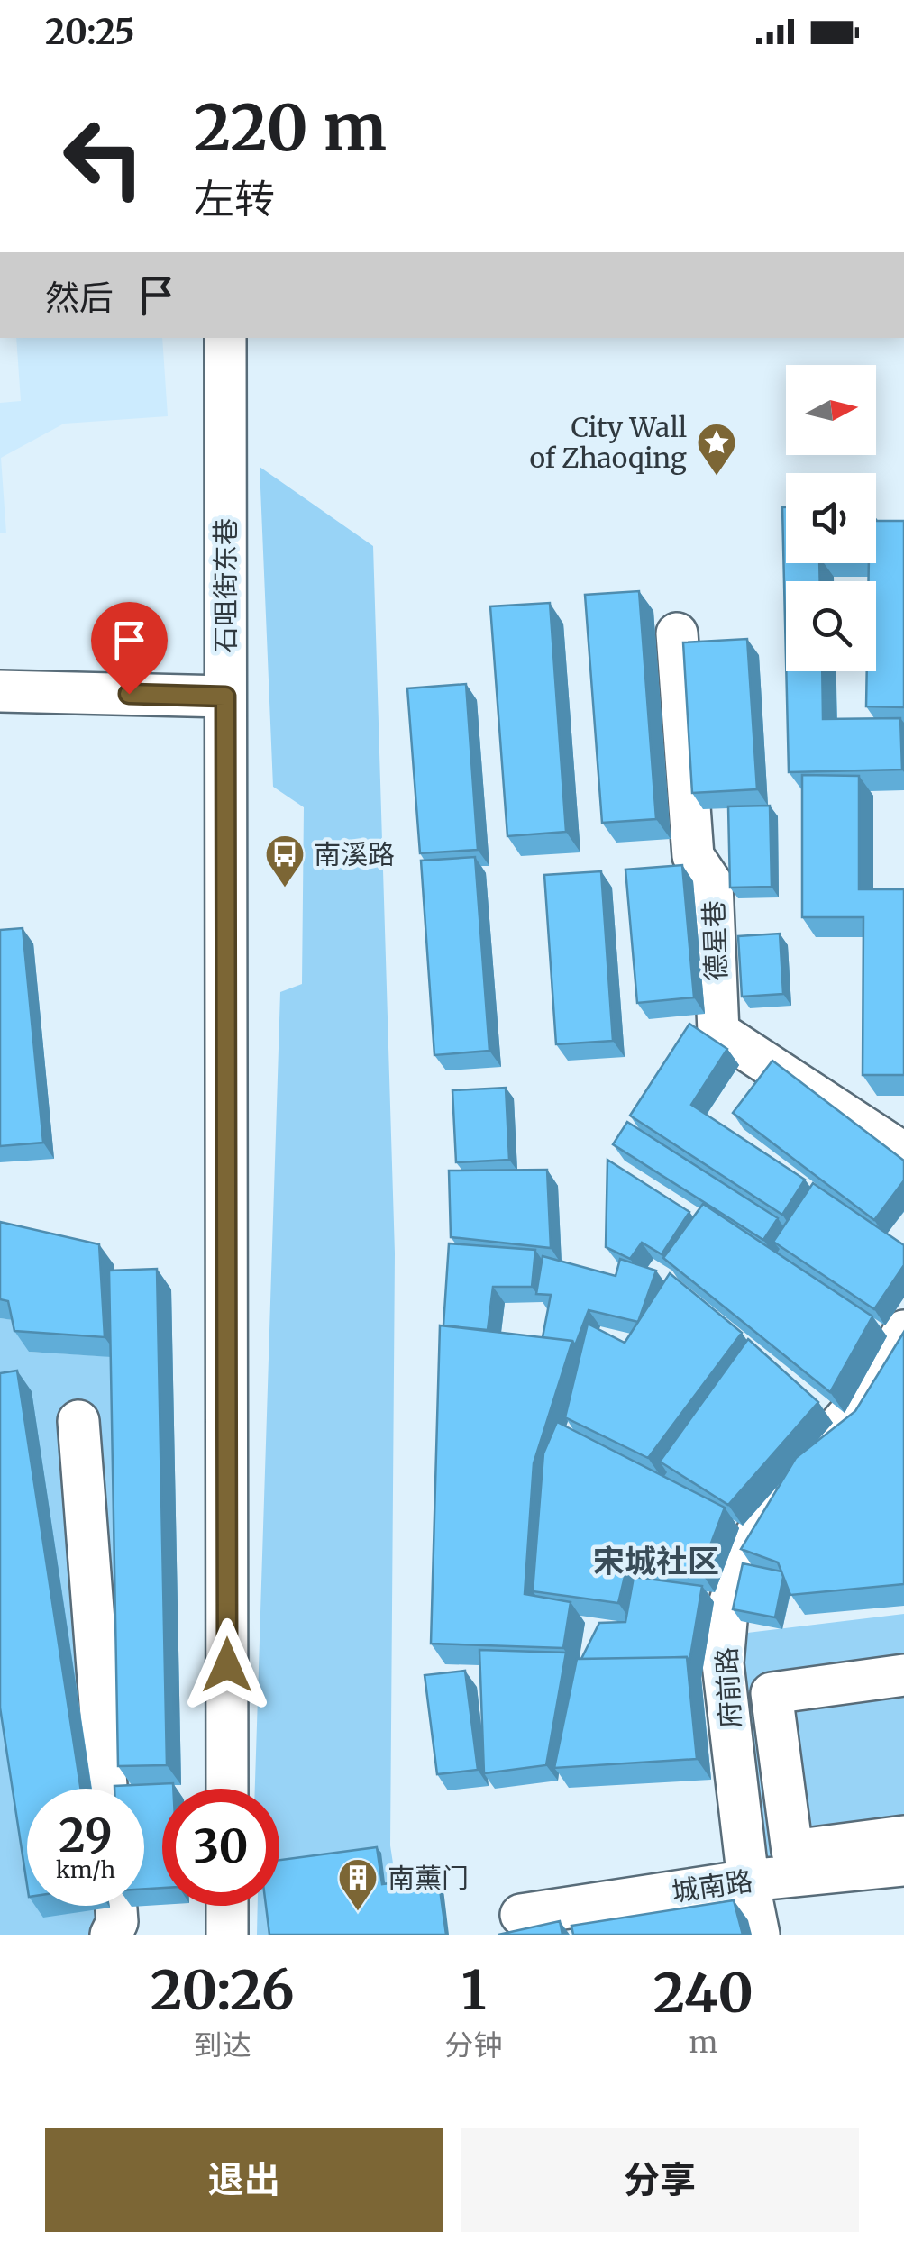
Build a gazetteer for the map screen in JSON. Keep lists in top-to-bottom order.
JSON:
{
  "streets": {
    "street": [
      "石咀街东巷",
      "德星巷",
      "府前路",
      "城南路"
    ]
  },
  "crossings": [
    ["府前路", "城南路"]
  ],
  "districts": ["宋城社区"],
  "places": {
    "place": ["City Wall of Zhaoqing"],
    "bus stop": ["南溪路"],
    "building": ["南薰门"]
  },
  "north": "right",
  "page": {
    "status": "20:25",
    "turn": ["220 m", "左转"],
    "then": "然后",
    "speed": "29 km/h",
    "limit": "30",
    "eta": [
      "20:26",
      "到达",
      "1",
      "分钟",
      "240",
      "m"
    ],
    "buttons": ["退出", "分享"]
  }
}
